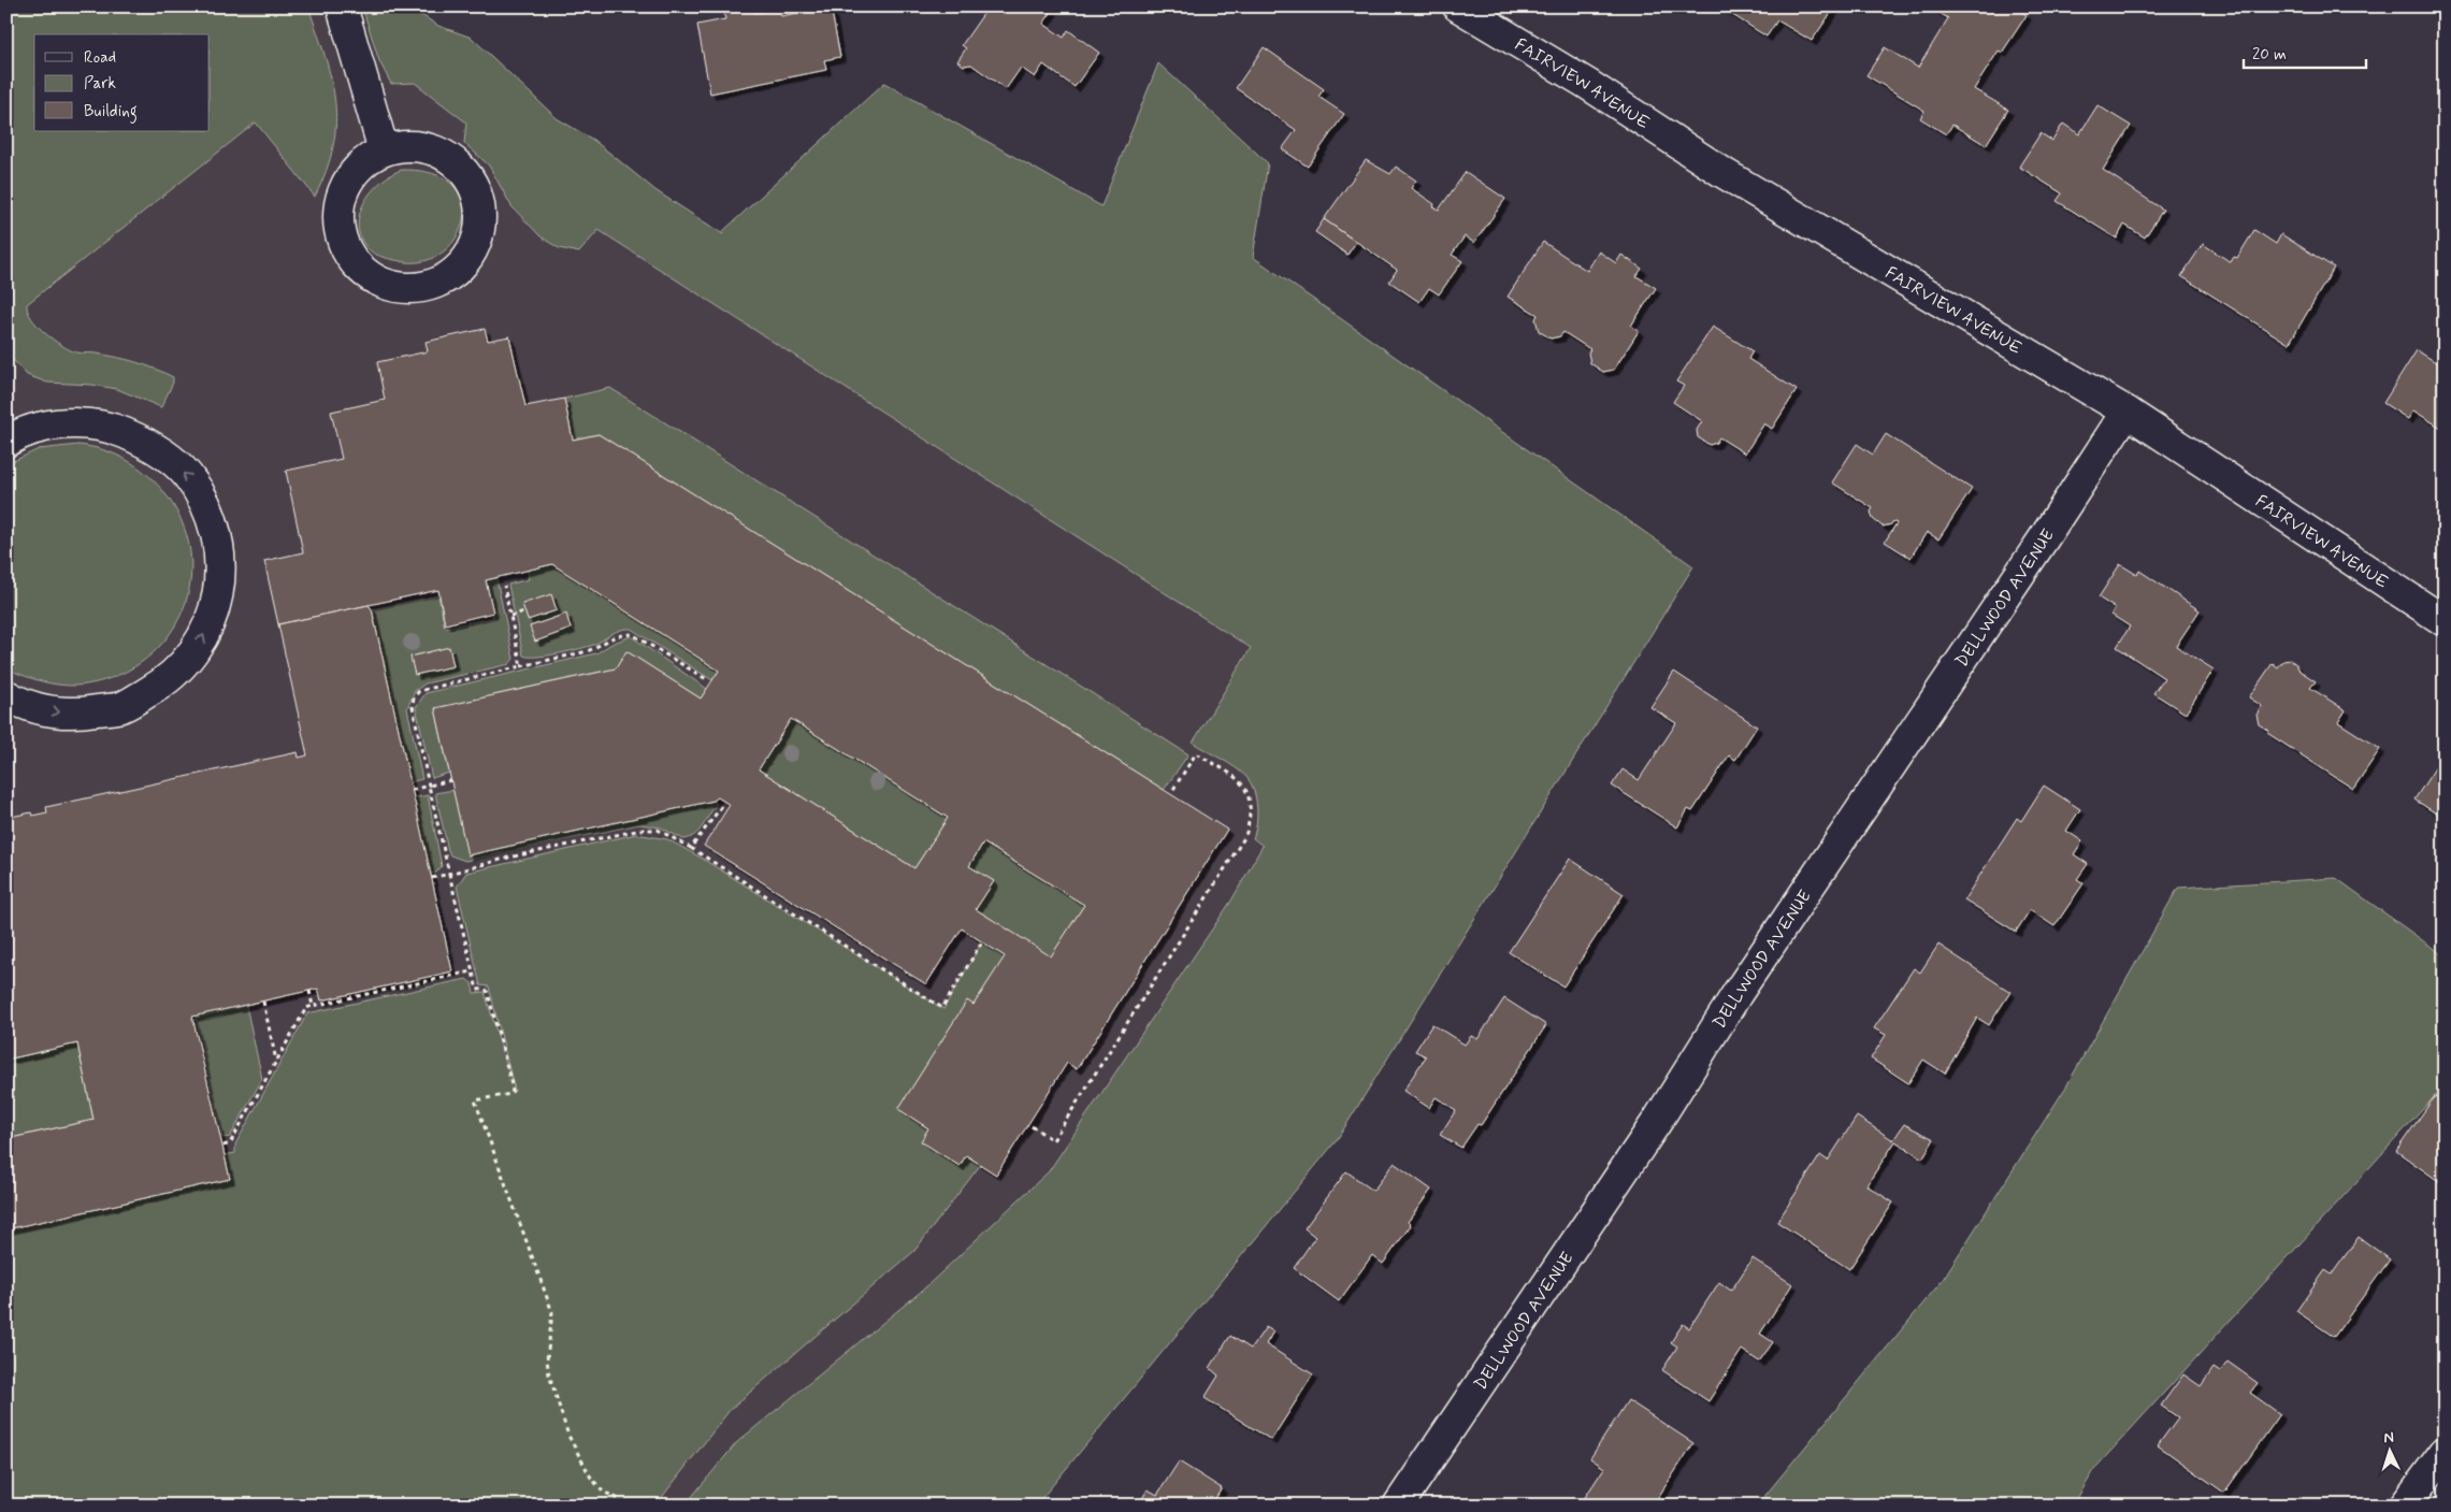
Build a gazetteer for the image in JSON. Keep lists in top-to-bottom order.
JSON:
{
  "streets": {
    "street": ["FAIRVIEW AVENUE", "DELLWOOD AVENUE"]
  },
  "crossings": [
    ["FAIRVIEW AVENUE", "DELLWOOD AVENUE"]
  ],
  "legend": ["Road", "Park", "Building"],
  "scale_bar": "20 m",
  "north": "top"
}
